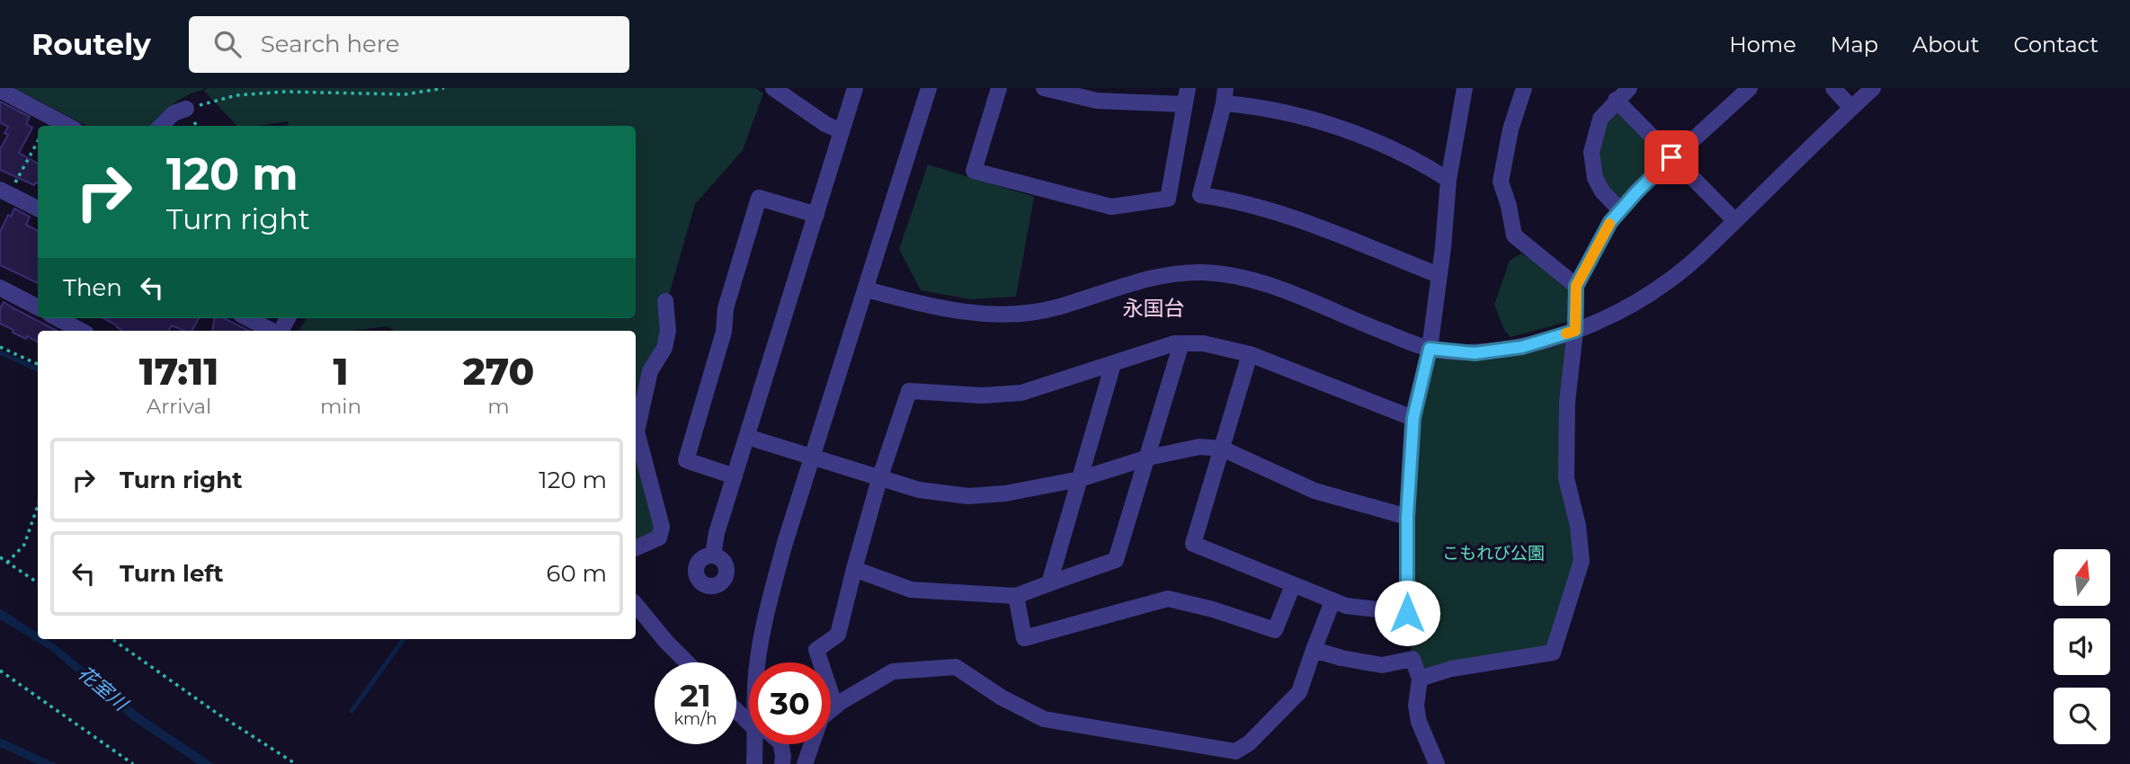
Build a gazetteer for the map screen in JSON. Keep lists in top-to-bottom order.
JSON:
{
  "districts": ["永国台"],
  "water": ["花室川"],
  "parks": ["こもれび公園"],
  "north": "top",
  "page": {
    "header": "Routely",
    "search": "Search here",
    "nav": [
      "Home",
      "Map",
      "About",
      "Contact"
    ],
    "turn": ["120 m", "Turn right"],
    "then": "Then",
    "eta": [
      "17:11",
      "Arrival",
      "1",
      "min",
      "270",
      "m"
    ],
    "list": [
      {
        "name": "Turn right",
        "value": "120 m"
      },
      {
        "name": "Turn left",
        "value": "60 m"
      }
    ],
    "speed": "21 km/h",
    "limit": "30"
  }
}
